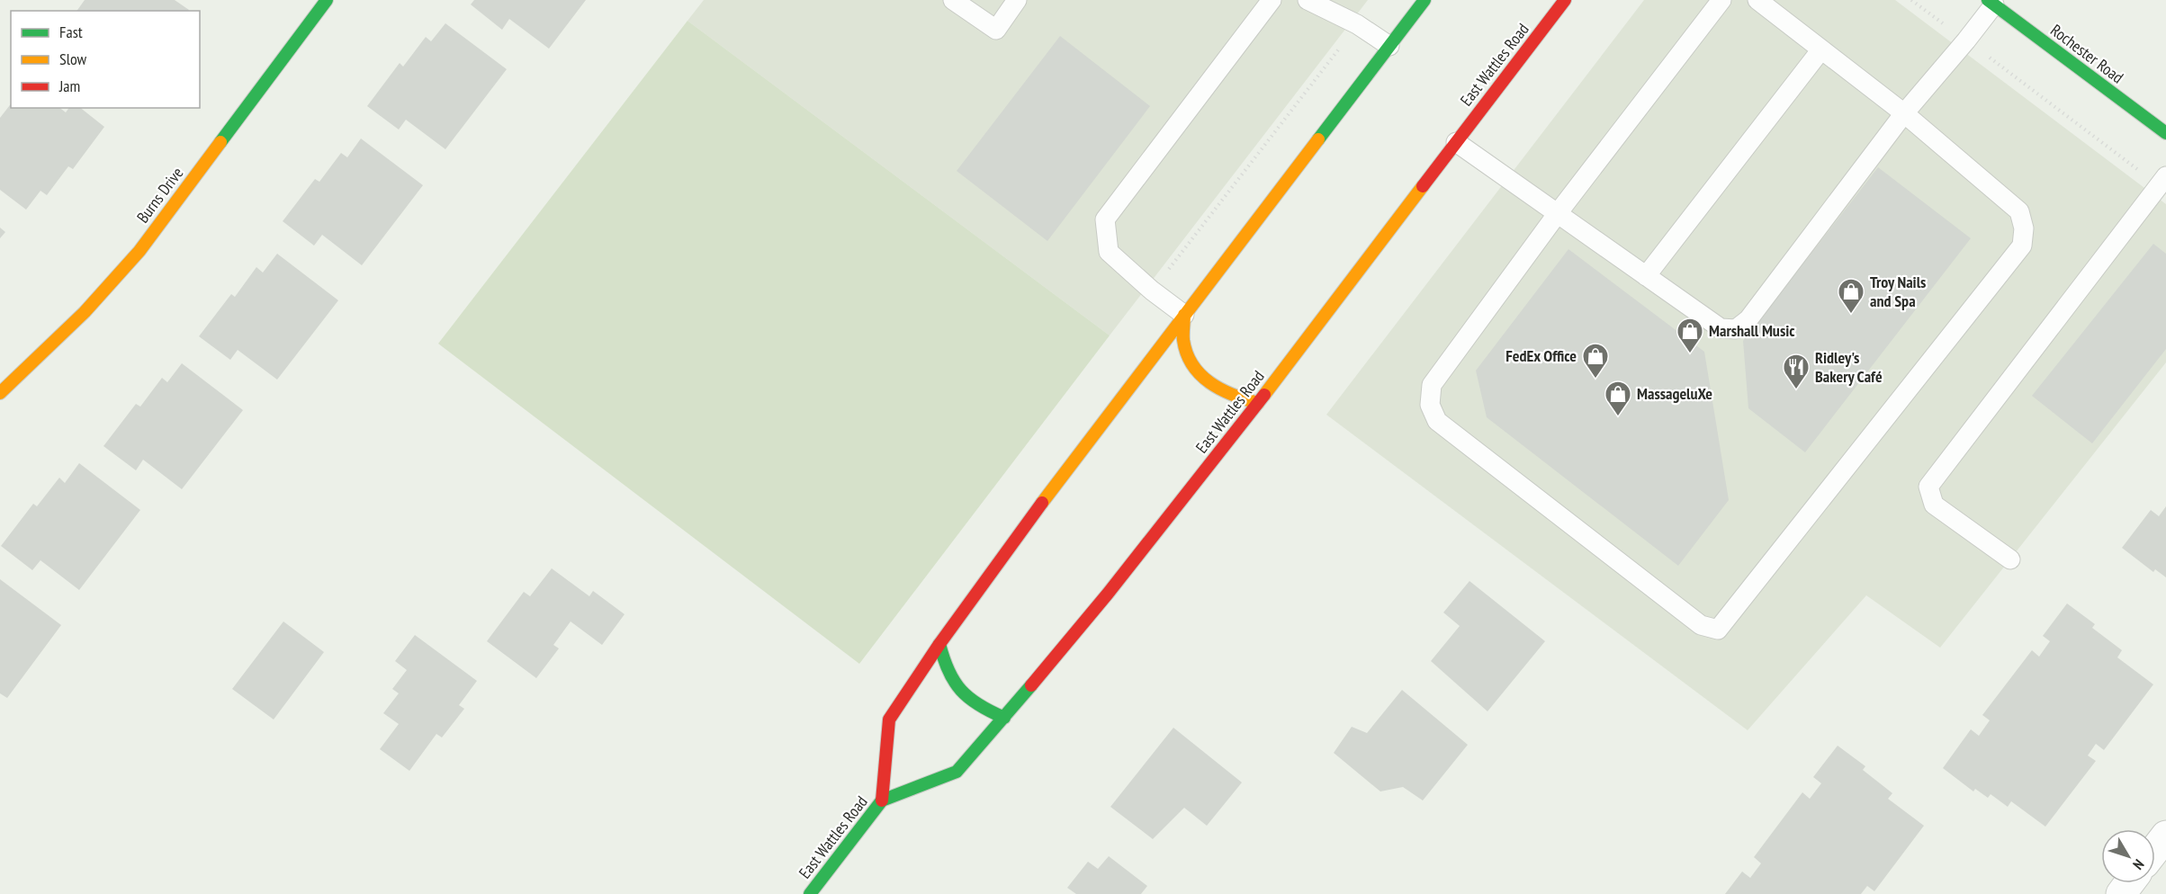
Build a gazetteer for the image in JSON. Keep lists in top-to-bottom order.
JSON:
{
  "streets": {
    "main road": ["Rochester Road", "East Wattles Road", "Burns Drive"]
  },
  "places": {
    "shop": [
      "Troy Nails and Spa",
      "Marshall Music",
      "FedEx Office",
      "MassageluXe"
    ],
    "restaurant": ["Ridley's Bakery Café"]
  },
  "legend": ["Fast", "Slow", "Jam"],
  "north": "bottom right"
}
